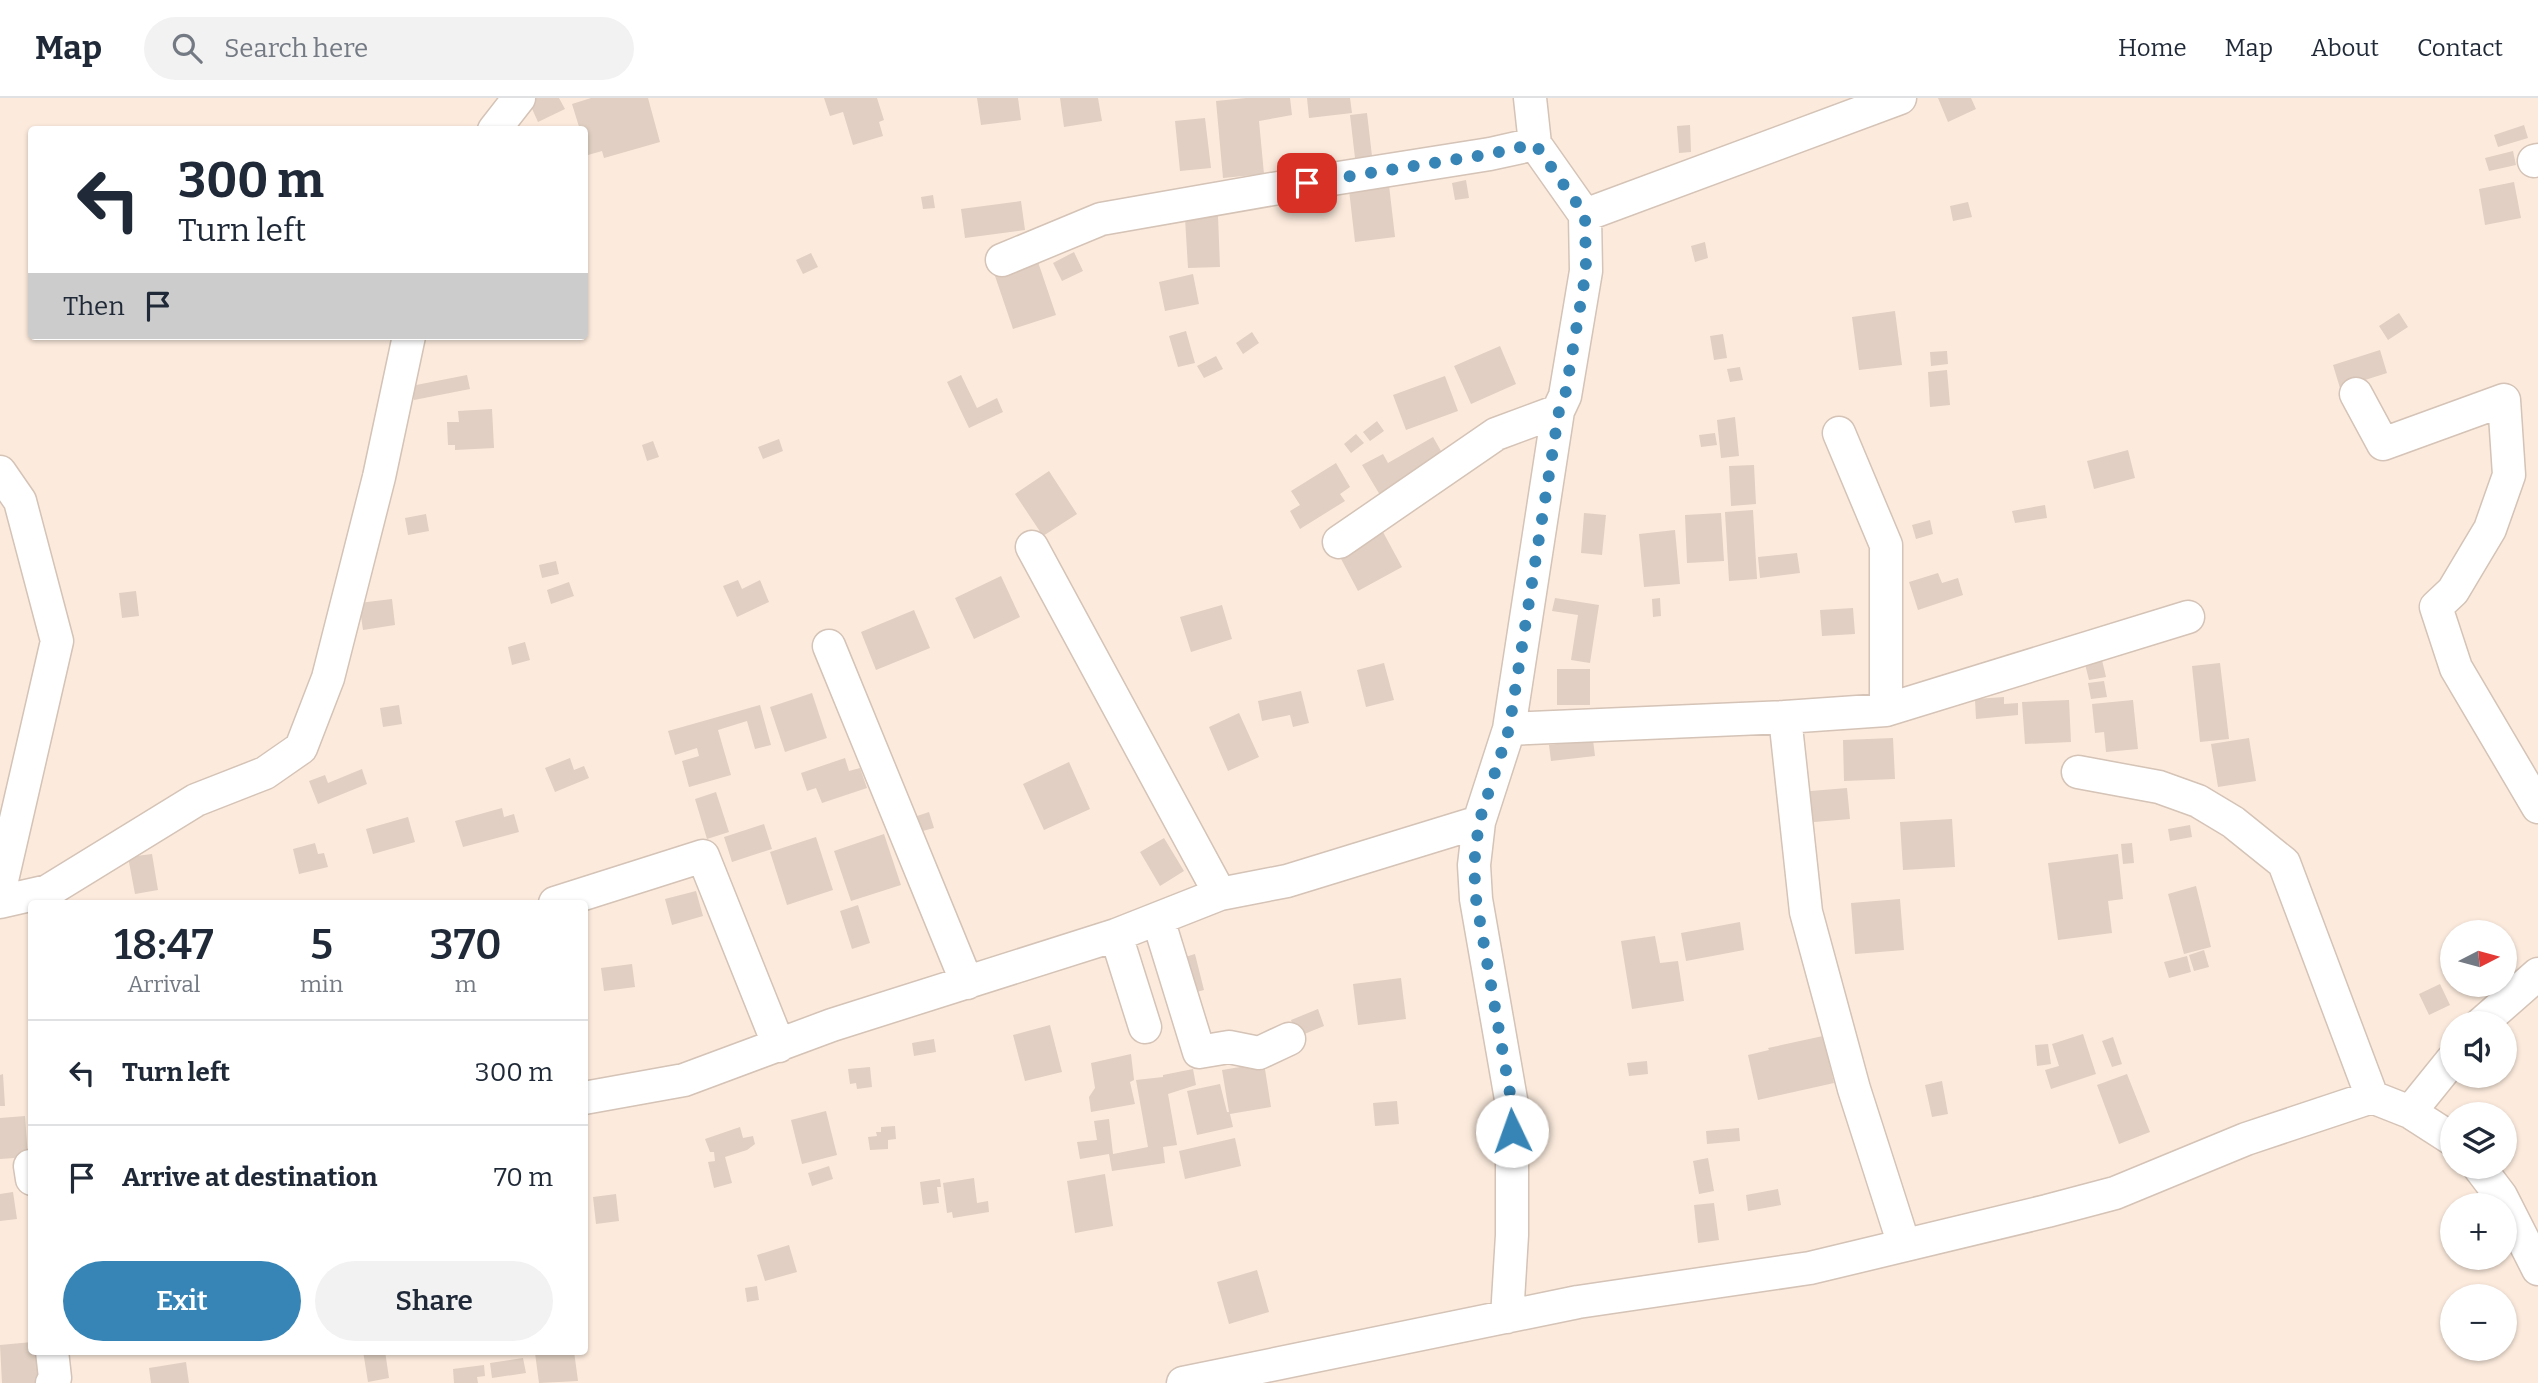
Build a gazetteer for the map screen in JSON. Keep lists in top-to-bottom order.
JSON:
{
  "north": "right",
  "page": {
    "header": "Map",
    "search": "Search here",
    "nav": [
      "Home",
      "Map",
      "About",
      "Contact"
    ],
    "turn": ["300 m", "Turn left"],
    "then": "Then",
    "eta": [
      "18:47",
      "Arrival",
      "5",
      "min",
      "370",
      "m"
    ],
    "map_buttons": ["+", "−"],
    "list": [
      {
        "name": "Turn left",
        "value": "300 m"
      },
      {
        "name": "Arrive at destination",
        "value": "70 m"
      }
    ],
    "buttons": ["Exit", "Share"]
  }
}
